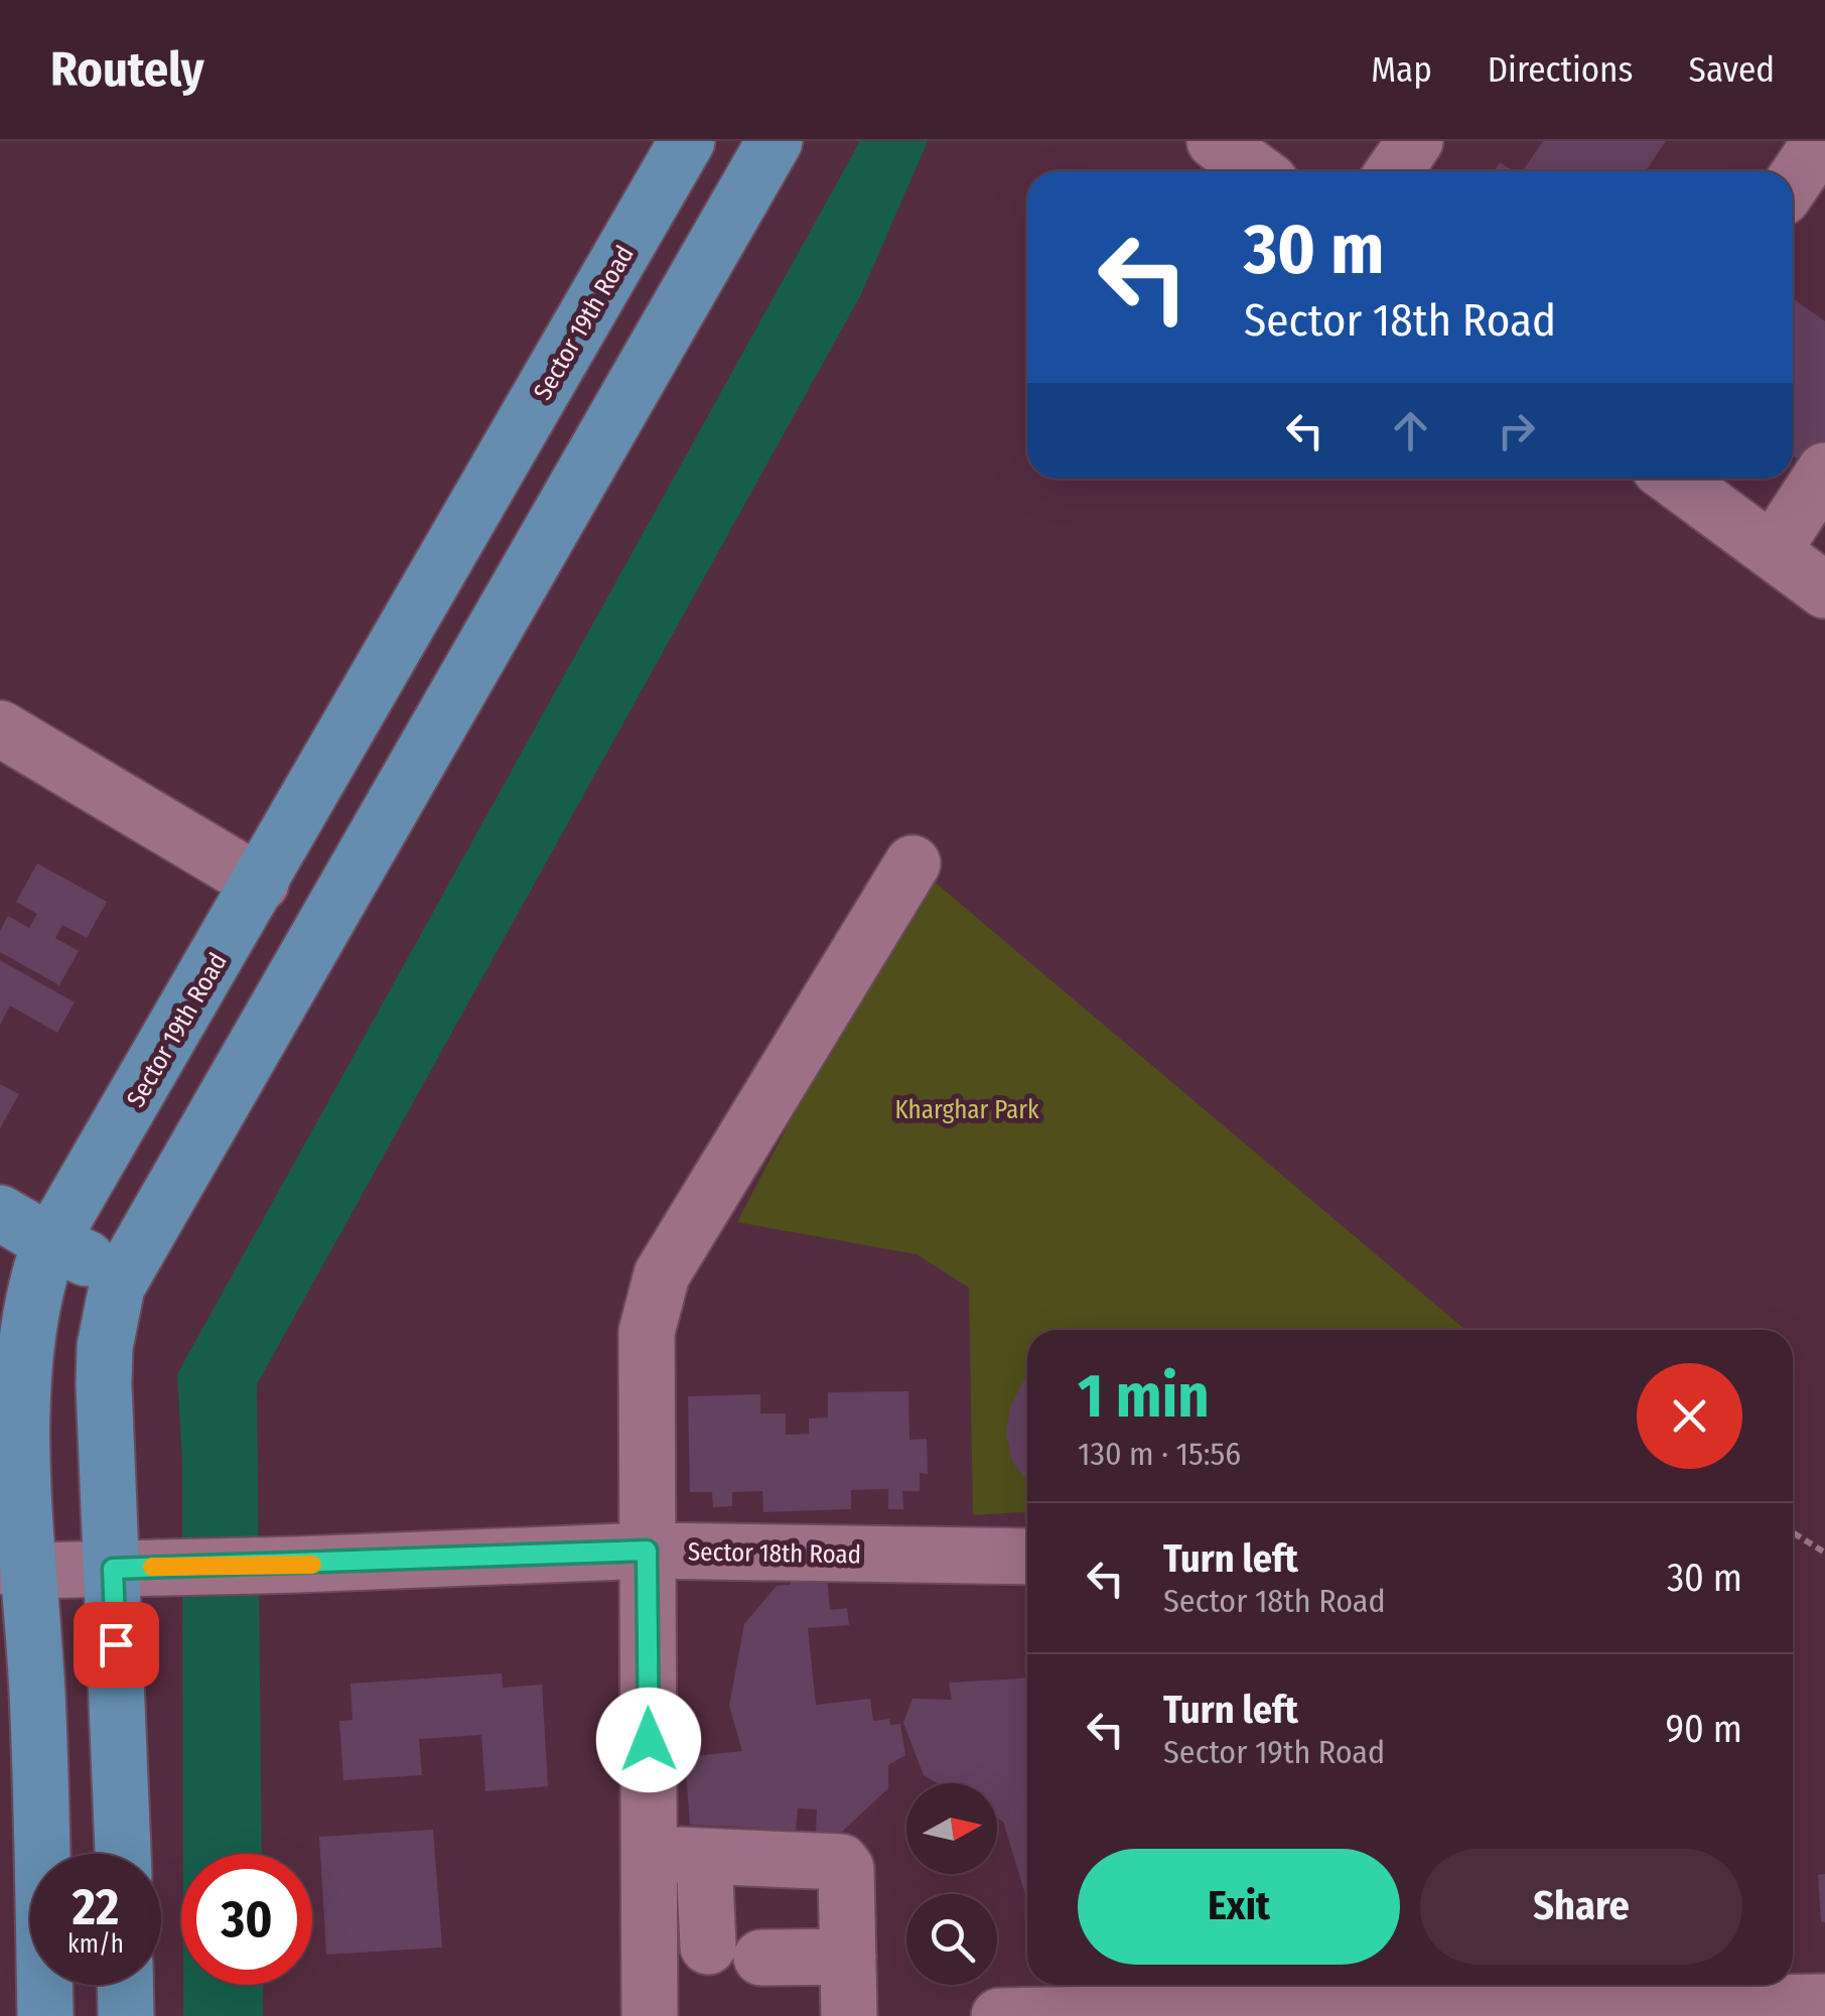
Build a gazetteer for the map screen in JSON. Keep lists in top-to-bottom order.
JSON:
{
  "streets": {
    "main road": ["Sector 19th Road"],
    "street": ["Sector 18th Road"]
  },
  "crossings": [
    ["Sector 19th Road", "Sector 18th Road"]
  ],
  "parks": ["Kharghar Park"],
  "north": "right",
  "page": {
    "header": "Routely",
    "nav": ["Map", "Directions", "Saved"],
    "turn": ["30 m", "Sector 18th Road"],
    "heading": ["1 min", "130 m · 15:56"],
    "list": [
      {
        "name": "Turn left",
        "note": "Sector 18th Road",
        "value": "30 m"
      },
      {
        "name": "Turn left",
        "note": "Sector 19th Road",
        "value": "90 m"
      }
    ],
    "buttons": ["Exit", "Share"],
    "speed": "22 km/h",
    "limit": "30"
  }
}
